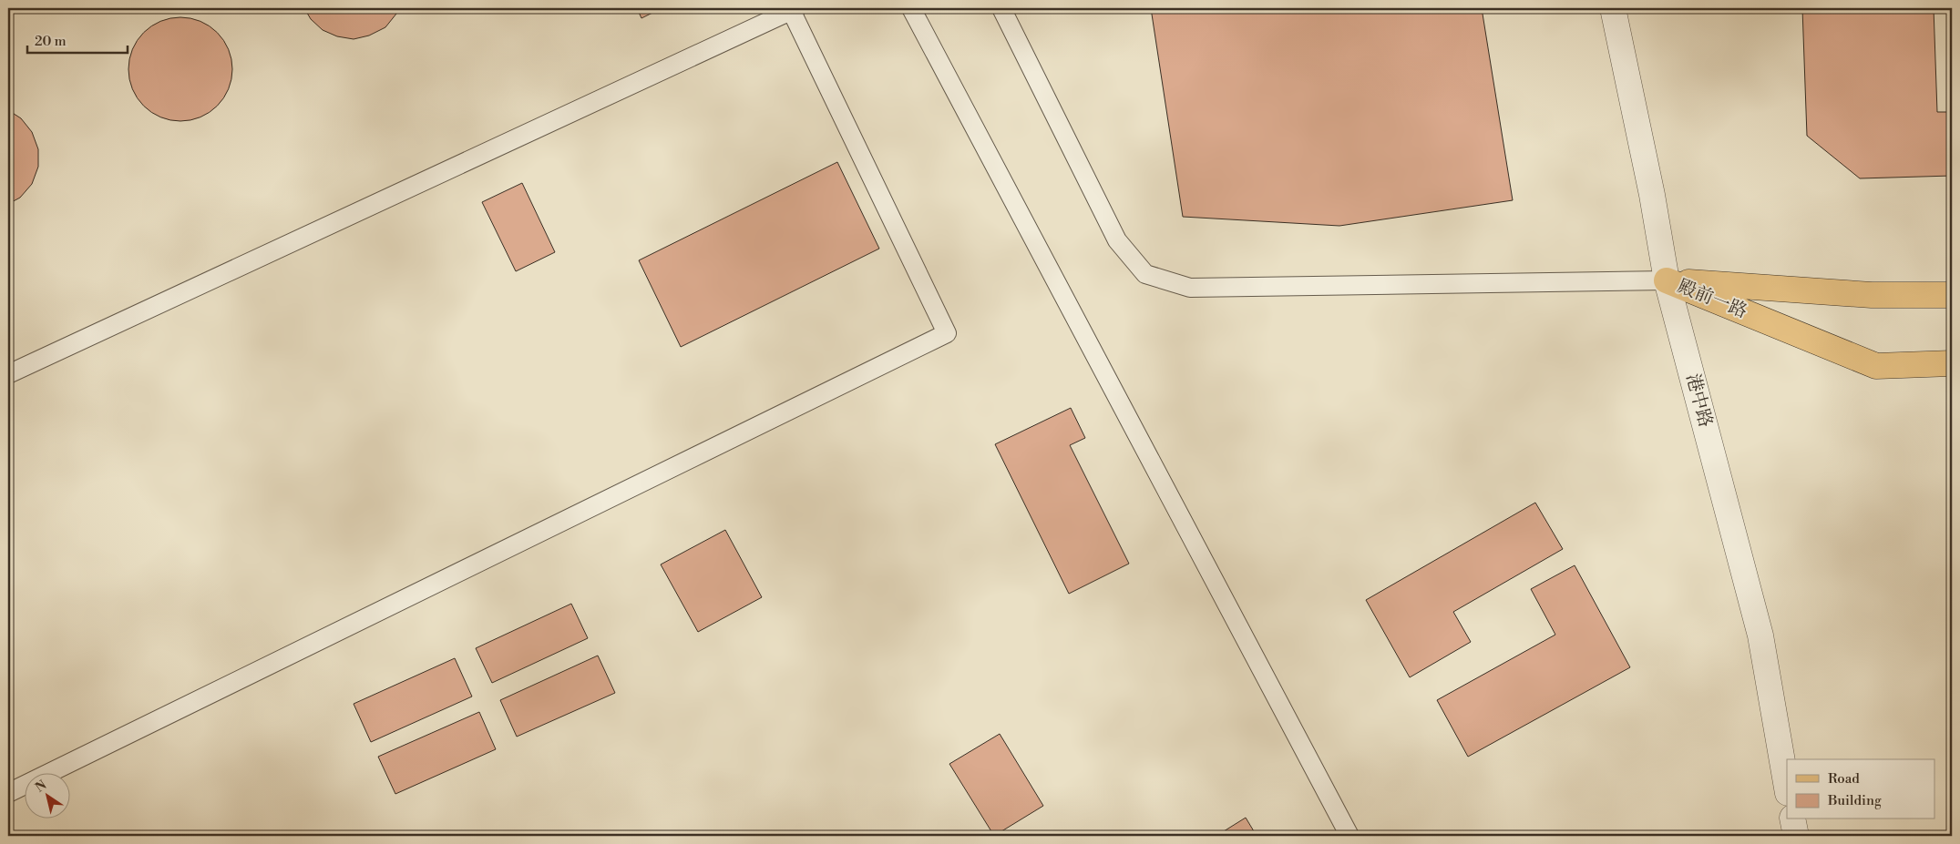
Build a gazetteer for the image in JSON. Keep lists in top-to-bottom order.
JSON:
{
  "streets": {
    "main road": ["殿前一路"],
    "street": ["港中路"]
  },
  "crossings": [
    ["殿前一路", "港中路"]
  ],
  "legend": ["Road", "Building"],
  "scale_bar": "20 m",
  "north": "top left"
}
